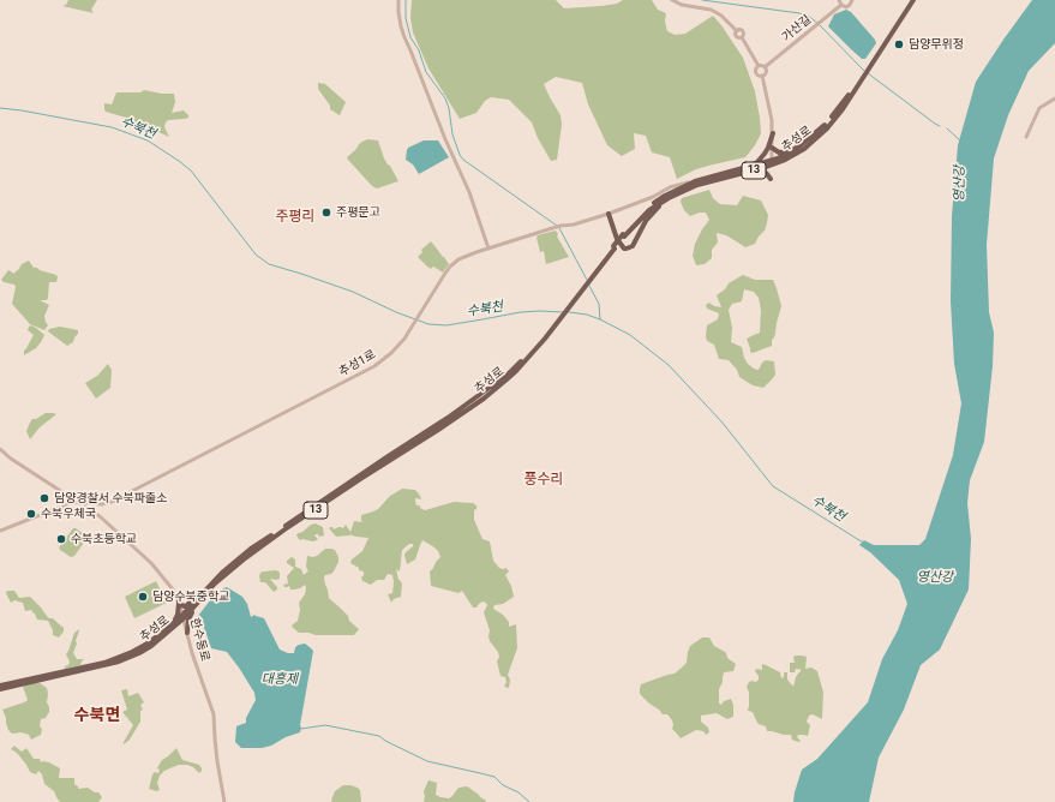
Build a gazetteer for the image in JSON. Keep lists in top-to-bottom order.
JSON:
{
  "streets": {
    "main road": ["추성로", "13"],
    "street": ["가산길", "추성1로", "한수동로"]
  },
  "crossings": [
    ["추성로", "추성1로"],
    ["추성로", "한수동로"],
    ["추성1로", "한수동로"]
  ],
  "districts": ["주평리", "풍수리", "수북면"],
  "water": ["수북천", "영산강", "대흥제"],
  "places": [
    "담양무위정",
    "주평문고",
    "담양경찰서 수북파출소",
    "수북우체국",
    "수북초등학교",
    "담양수북중학교"
  ]
}
